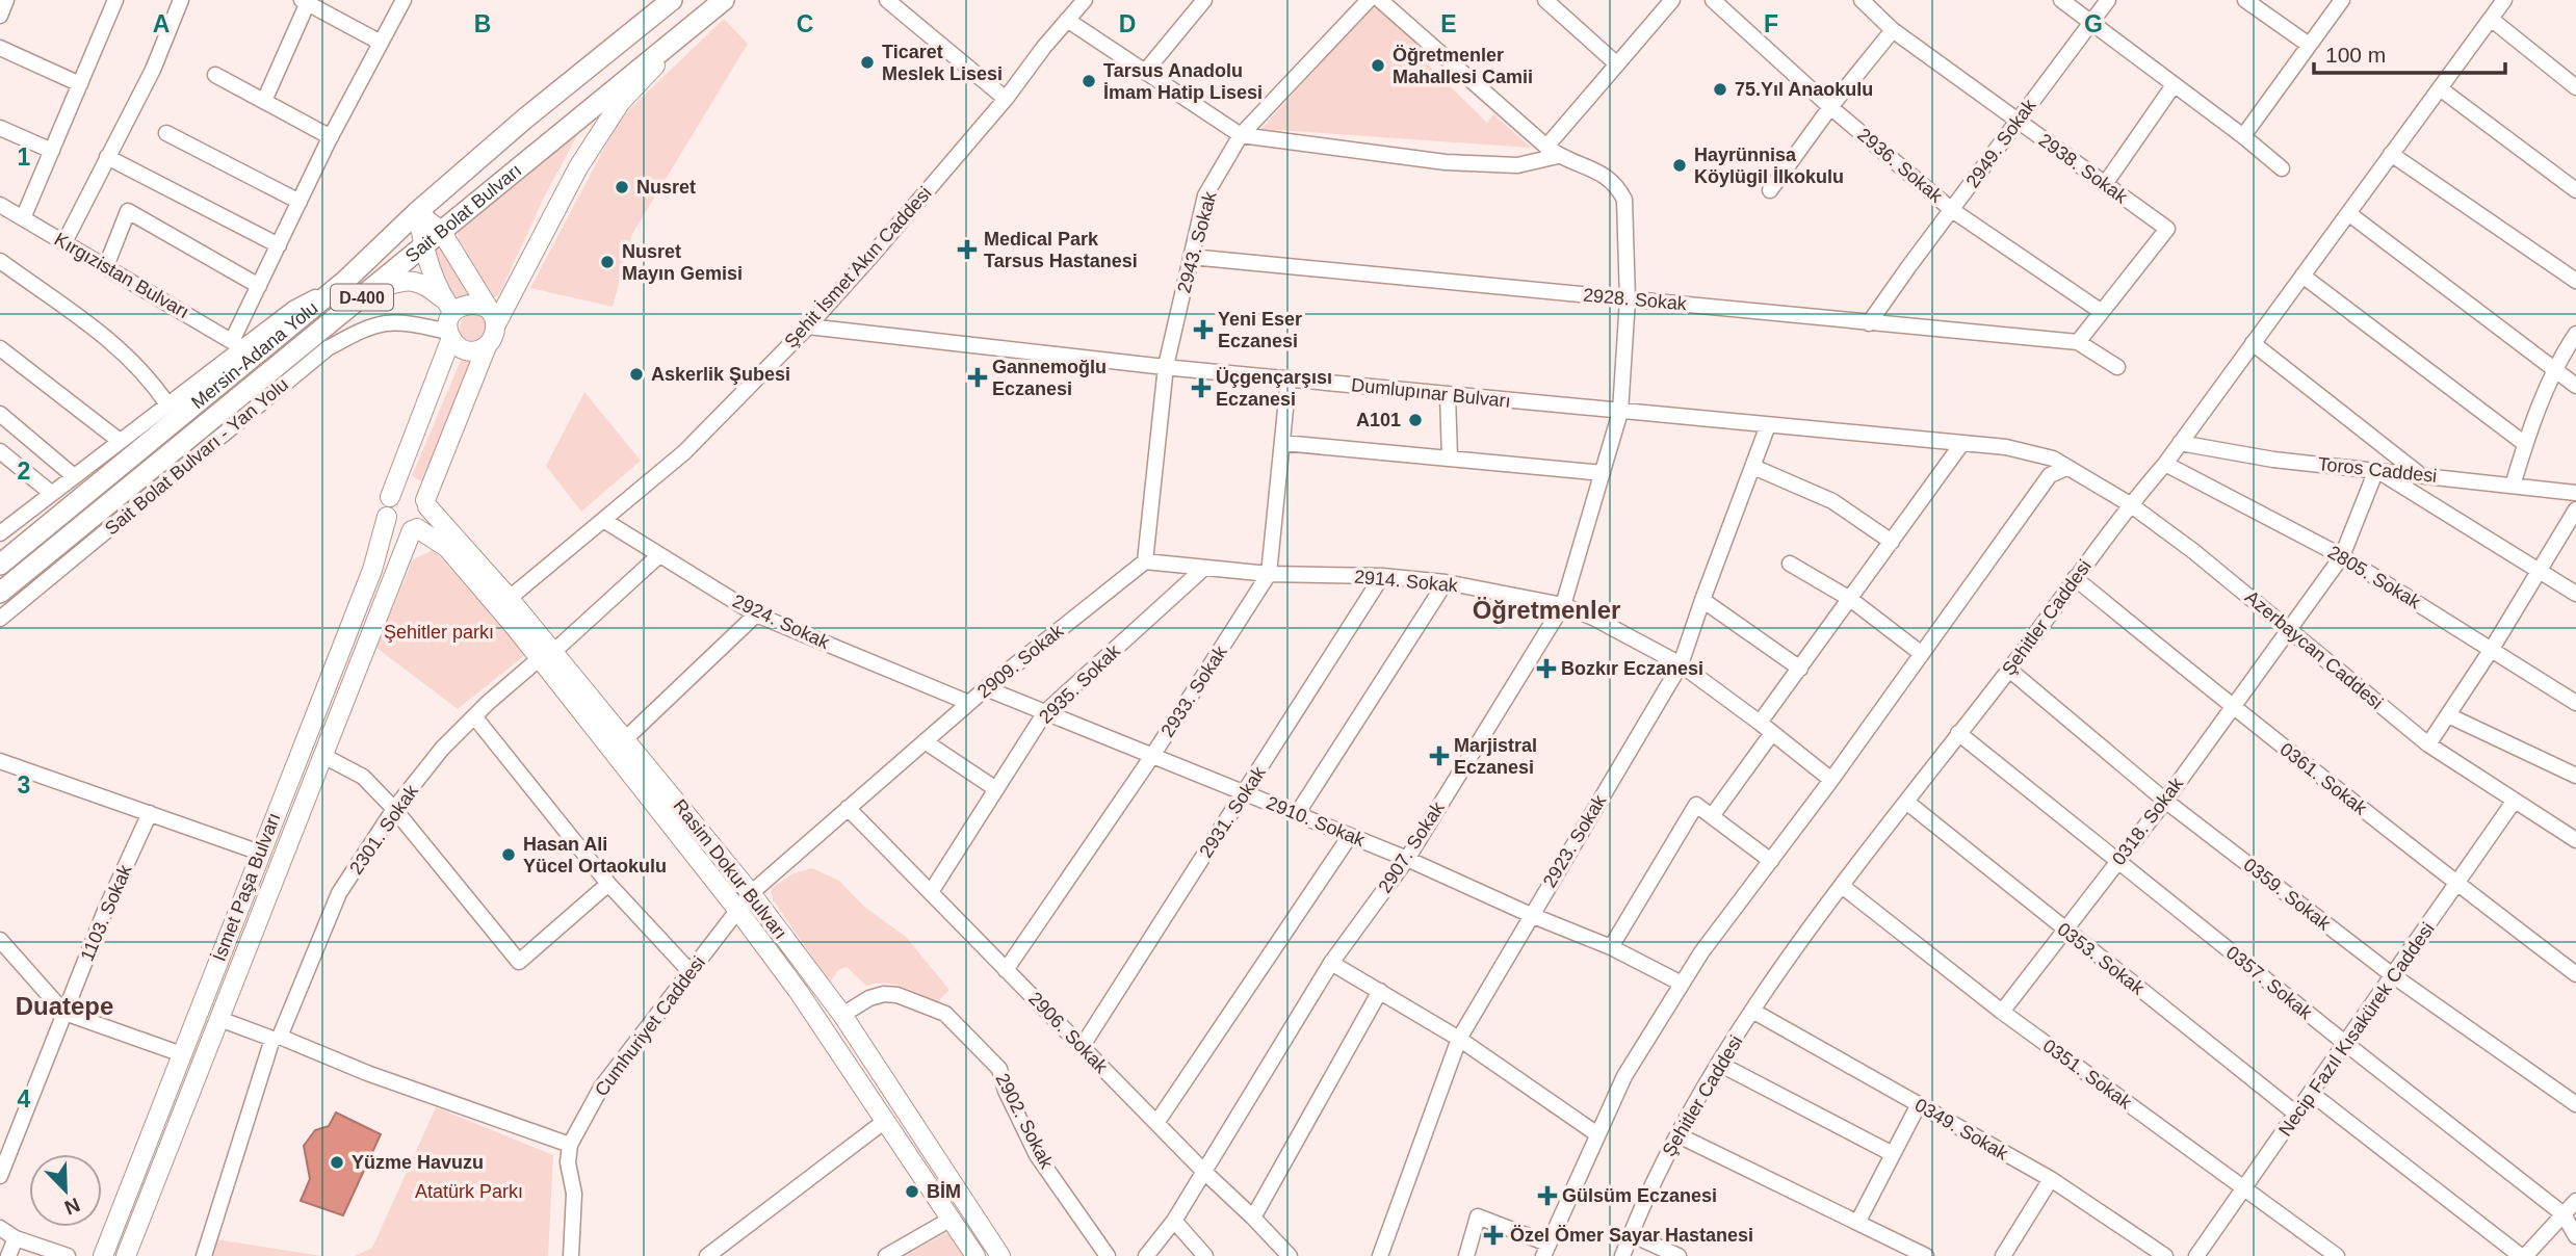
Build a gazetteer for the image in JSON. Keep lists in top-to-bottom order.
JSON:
{
  "streets": {
    "highway": ["Sait Bolat Bulvarı", "D-400", "Mersin-Adana Yolu"],
    "main road": ["Rasim Dokur Bulvarı", "İsmet Paşa Bulvarı"],
    "street": [
      "2949. Sokak",
      "2936. Sokak",
      "2938. Sokak",
      "2943. Sokak",
      "Şehit İsmet Akın Caddesi",
      "Kırgızistan Bulvarı",
      "2928. Sokak",
      "Dumlupınar Bulvarı",
      "Sait Bolat Bulvarı - Yan Yolu",
      "Toros Caddesi",
      "2805. Sokak",
      "2914. Sokak",
      "Şehitler Caddesi",
      "2924. Sokak",
      "Azerbaycan Caddesi",
      "2909. Sokak",
      "2935. Sokak",
      "2933. Sokak",
      "0361. Sokak",
      "2931. Sokak",
      "2910. Sokak",
      "0318. Sokak",
      "2301. Sokak",
      "2923. Sokak",
      "2907. Sokak",
      "0359. Sokak",
      "1103. Sokak",
      "0353. Sokak",
      "0357. Sokak",
      "Cumhuriyet Caddesi",
      "Necip Fazıl Kısakürek Caddesi",
      "2906. Sokak",
      "0351. Sokak",
      "2902. Sokak",
      "0349. Sokak"
    ]
  },
  "crossings": [
    ["2949. Sokak", "2936. Sokak"],
    ["2949. Sokak", "2938. Sokak"],
    ["2949. Sokak", "2928. Sokak"],
    ["2936. Sokak", "2938. Sokak"],
    ["2943. Sokak", "2928. Sokak"],
    ["2943. Sokak", "Dumlupınar Bulvarı"],
    ["Şehit İsmet Akın Caddesi", "Dumlupınar Bulvarı"],
    ["Şehit İsmet Akın Caddesi", "2924. Sokak"],
    ["Şehit İsmet Akın Caddesi", "Rasim Dokur Bulvarı"],
    ["2928. Sokak", "2907. Sokak"],
    ["Dumlupınar Bulvarı", "Azerbaycan Caddesi"],
    ["Dumlupınar Bulvarı", "2933. Sokak"],
    ["Dumlupınar Bulvarı", "2923. Sokak"],
    ["Dumlupınar Bulvarı", "2907. Sokak"],
    ["Toros Caddesi", "Şehitler Caddesi"],
    ["Toros Caddesi", "0318. Sokak"],
    ["2805. Sokak", "Şehitler Caddesi"],
    ["2805. Sokak", "0318. Sokak"],
    ["2914. Sokak", "2909. Sokak"],
    ["2914. Sokak", "2935. Sokak"],
    ["2914. Sokak", "2933. Sokak"],
    ["2914. Sokak", "2931. Sokak"],
    ["2914. Sokak", "2923. Sokak"],
    ["2914. Sokak", "2907. Sokak"],
    ["Şehitler Caddesi", "Azerbaycan Caddesi"],
    ["Şehitler Caddesi", "0361. Sokak"],
    ["Şehitler Caddesi", "0359. Sokak"],
    ["Şehitler Caddesi", "0353. Sokak"],
    ["Şehitler Caddesi", "0357. Sokak"],
    ["Şehitler Caddesi", "0351. Sokak"],
    ["Şehitler Caddesi", "0349. Sokak"],
    ["2924. Sokak", "2909. Sokak"],
    ["2924. Sokak", "2301. Sokak"],
    ["Azerbaycan Caddesi", "0318. Sokak"],
    ["Azerbaycan Caddesi", "Necip Fazıl Kısakürek Caddesi"],
    ["2909. Sokak", "2910. Sokak"],
    ["2909. Sokak", "Rasim Dokur Bulvarı"],
    ["2909. Sokak", "Cumhuriyet Caddesi"],
    ["2909. Sokak", "2906. Sokak"],
    ["2935. Sokak", "2910. Sokak"],
    ["2935. Sokak", "2906. Sokak"],
    ["2933. Sokak", "2910. Sokak"],
    ["2933. Sokak", "2906. Sokak"],
    ["0361. Sokak", "0318. Sokak"],
    ["0361. Sokak", "Necip Fazıl Kısakürek Caddesi"],
    ["2931. Sokak", "2910. Sokak"],
    ["2931. Sokak", "2906. Sokak"],
    ["2910. Sokak", "2923. Sokak"],
    ["2910. Sokak", "2907. Sokak"],
    ["0318. Sokak", "0359. Sokak"],
    ["0318. Sokak", "0353. Sokak"],
    ["0318. Sokak", "0357. Sokak"],
    ["0318. Sokak", "0351. Sokak"],
    ["2301. Sokak", "Rasim Dokur Bulvarı"],
    ["2907. Sokak", "2906. Sokak"],
    ["Rasim Dokur Bulvarı", "İsmet Paşa Bulvarı"],
    ["Rasim Dokur Bulvarı", "Cumhuriyet Caddesi"],
    ["Rasim Dokur Bulvarı", "2902. Sokak"],
    ["0359. Sokak", "Necip Fazıl Kısakürek Caddesi"],
    ["0353. Sokak", "Necip Fazıl Kısakürek Caddesi"],
    ["0357. Sokak", "Necip Fazıl Kısakürek Caddesi"],
    ["Necip Fazıl Kısakürek Caddesi", "0351. Sokak"]
  ],
  "districts": ["Öğretmenler", "Duatepe"],
  "parks": ["Şehitler parkı", "Atatürk Parkı"],
  "places": {
    "other": [
      "Ticaret Meslek Lisesi",
      "Öğretmenler Mahallesi Camii",
      "Tarsus Anadolu İmam Hatip Lisesi",
      "75.Yıl Anaokulu",
      "Hayrünnisa Köylügil İlkokulu",
      "Nusret",
      "Nusret Mayın Gemisi",
      "Askerlik Şubesi",
      "A101",
      "Hasan Ali Yücel Ortaokulu",
      "Yüzme Havuzu",
      "BİM"
    ],
    "health": [
      "Medical Park Tarsus Hastanesi",
      "Yeni Eser Eczanesi",
      "Gannemoğlu Eczanesi",
      "Üçgençarşısı Eczanesi",
      "Bozkır Eczanesi",
      "Marjistral Eczanesi",
      "Gülsüm Eczanesi",
      "Özel Ömer Sayar Hastanesi"
    ]
  },
  "scale_bar": "100 m",
  "north": "bottom right",
  "grid": {
    "columns": [
      "A",
      "B",
      "C",
      "D",
      "E",
      "F",
      "G"
    ],
    "rows": [
      "1",
      "2",
      "3",
      "4"
    ]
  }
}
